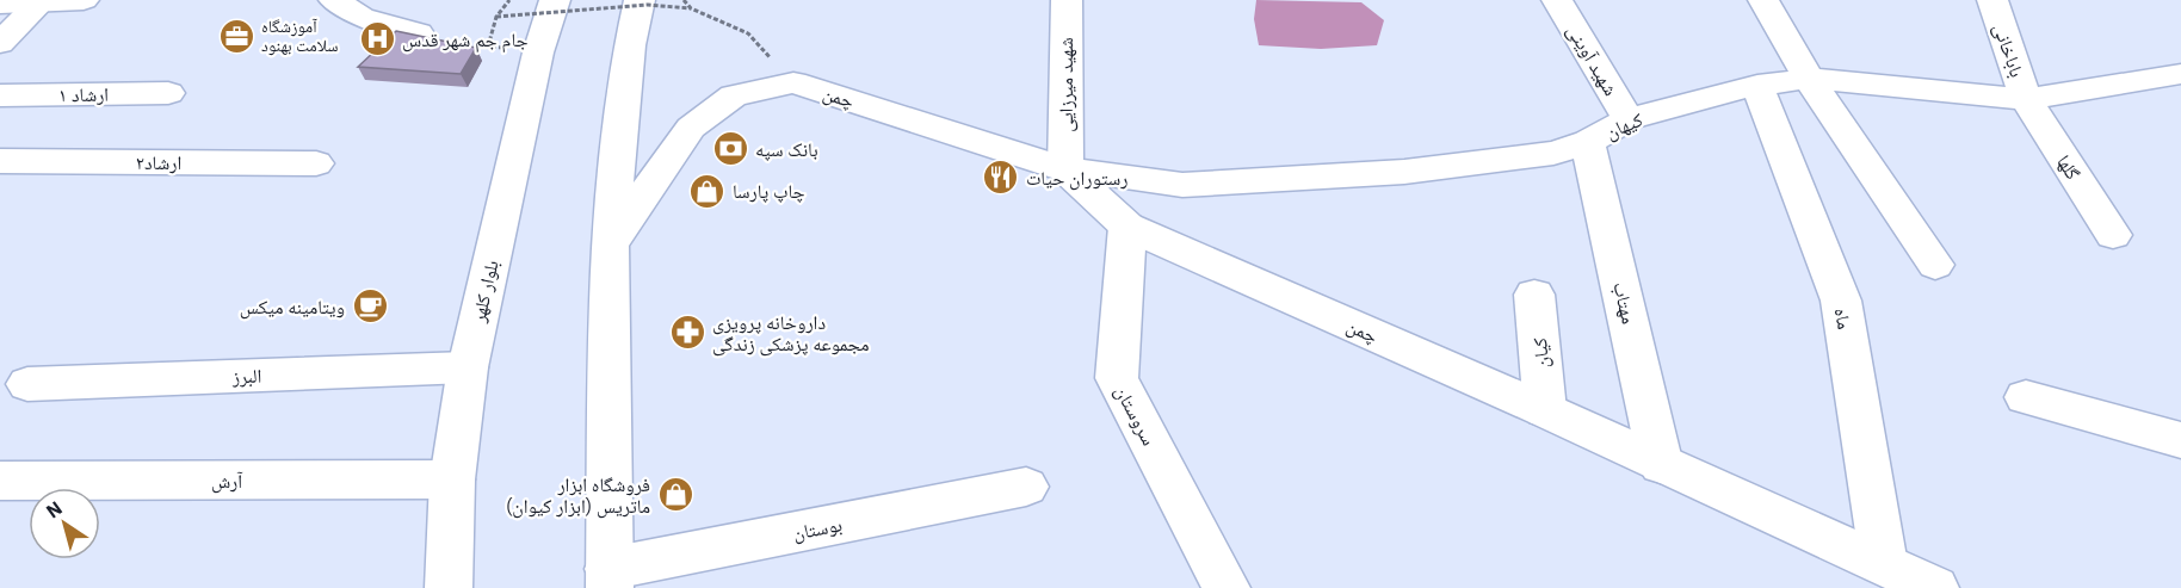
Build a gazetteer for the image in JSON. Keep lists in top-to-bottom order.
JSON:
{
  "streets": {
    "street": [
      "باباخانی",
      "شهید آوینی",
      "شهید میرزایی",
      "ارشاد ۱",
      "چمن",
      "کیهان",
      "ارشاد۲",
      "گلها",
      "بلوار کلهر",
      "مهتاب",
      "ماه",
      "کیان",
      "البرز",
      "سروستان",
      "آرش",
      "بوستان"
    ]
  },
  "crossings": [
    ["باباخانی", "کیهان"],
    ["باباخانی", "گلها"],
    ["شهید آوینی", "کیهان"],
    ["شهید میرزایی", "چمن"],
    ["شهید میرزایی", "کیهان"],
    ["چمن", "کیهان"],
    ["چمن", "مهتاب"],
    ["چمن", "ماه"],
    ["چمن", "کیان"],
    ["چمن", "سروستان"],
    ["کیهان", "گلها"],
    ["کیهان", "مهتاب"],
    ["کیهان", "ماه"],
    ["بلوار کلهر", "البرز"],
    ["بلوار کلهر", "آرش"]
  ],
  "places": {
    "office": ["آموزشگاه سلامت بهنود"],
    "hospital": ["جام جم شهر قدس"],
    "bank": ["بانک سپه"],
    "restaurant": ["رستوران حیات"],
    "shop": ["چاپ پارسا", "فروشگاه ابزار ماتریس (ابزار کیوان)"],
    "cafe": ["ویتامینه میکس"],
    "pharmacy": ["داروخانه پرویزی مجموعه پزشکی زندگی"]
  },
  "north": "top left"
}
